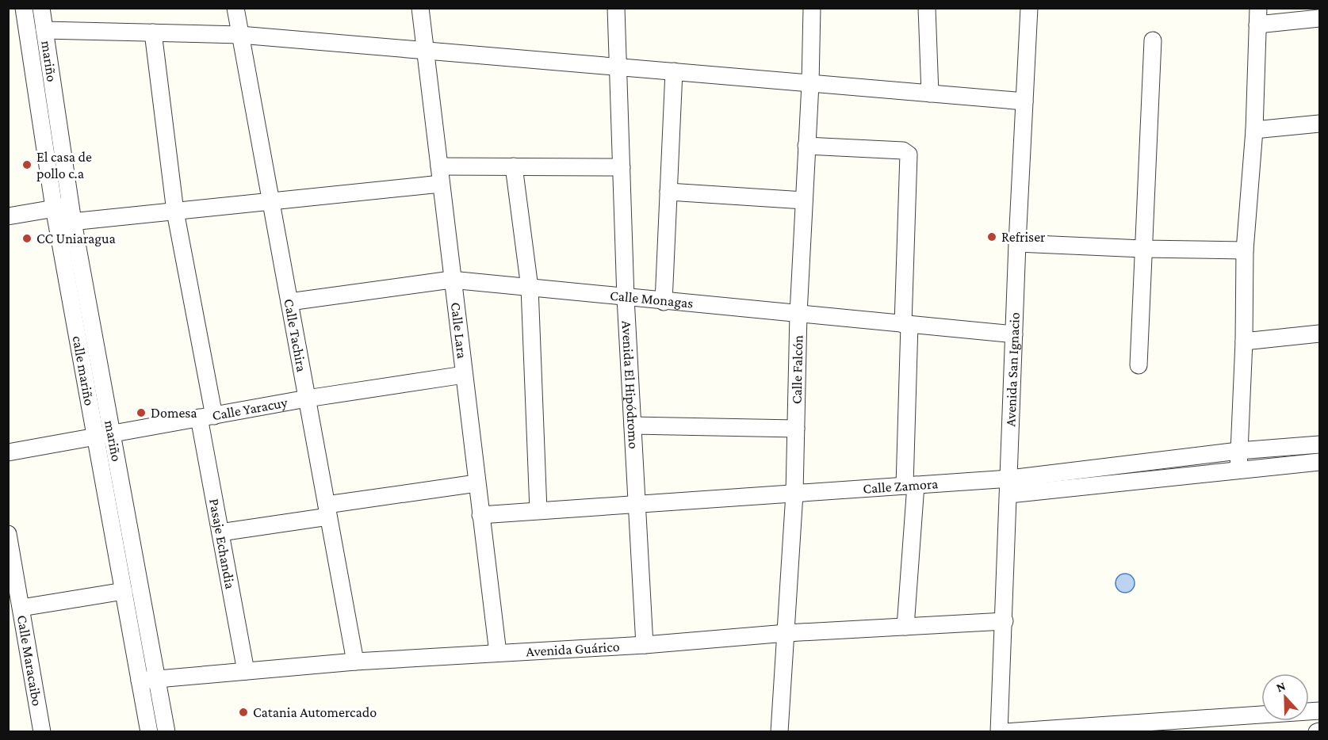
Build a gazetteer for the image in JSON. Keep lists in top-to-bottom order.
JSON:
{
  "streets": {
    "street": [
      "mariño",
      "Calle Monagas",
      "Calle Lara",
      "Calle Tachira",
      "Calle Falcón",
      "Avenida San Ignacio",
      "calle mariño",
      "Avenida El Hipódromo",
      "Calle Yaracuy",
      "Calle Zamora",
      "Pasaje Echandia",
      "Avenida Guárico",
      "Calle Maracaibo"
    ]
  },
  "crossings": [
    ["mariño", "calle mariño"],
    ["mariño", "Calle Yaracuy"],
    ["mariño", "Avenida Guárico"],
    ["Calle Monagas", "Calle Lara"],
    ["Calle Monagas", "Calle Tachira"],
    ["Calle Monagas", "Calle Falcón"],
    ["Calle Monagas", "Avenida San Ignacio"],
    ["Calle Monagas", "Avenida El Hipódromo"],
    ["Calle Lara", "Calle Yaracuy"],
    ["Calle Lara", "Calle Zamora"],
    ["Calle Lara", "Avenida Guárico"],
    ["Calle Tachira", "Calle Yaracuy"],
    ["Calle Tachira", "Avenida Guárico"],
    ["Calle Falcón", "Calle Zamora"],
    ["Calle Falcón", "Avenida Guárico"],
    ["Avenida San Ignacio", "Calle Zamora"],
    ["Avenida San Ignacio", "Avenida Guárico"],
    ["calle mariño", "Calle Yaracuy"],
    ["calle mariño", "Avenida Guárico"],
    ["Avenida El Hipódromo", "Calle Zamora"],
    ["Avenida El Hipódromo", "Avenida Guárico"],
    ["Calle Yaracuy", "Pasaje Echandia"],
    ["Pasaje Echandia", "Avenida Guárico"]
  ],
  "places": [
    "El casa de pollo c.a",
    "Refriser",
    "CC Uniaragua",
    "Domesa",
    "Catania Automercado"
  ],
  "north": "top"
}
